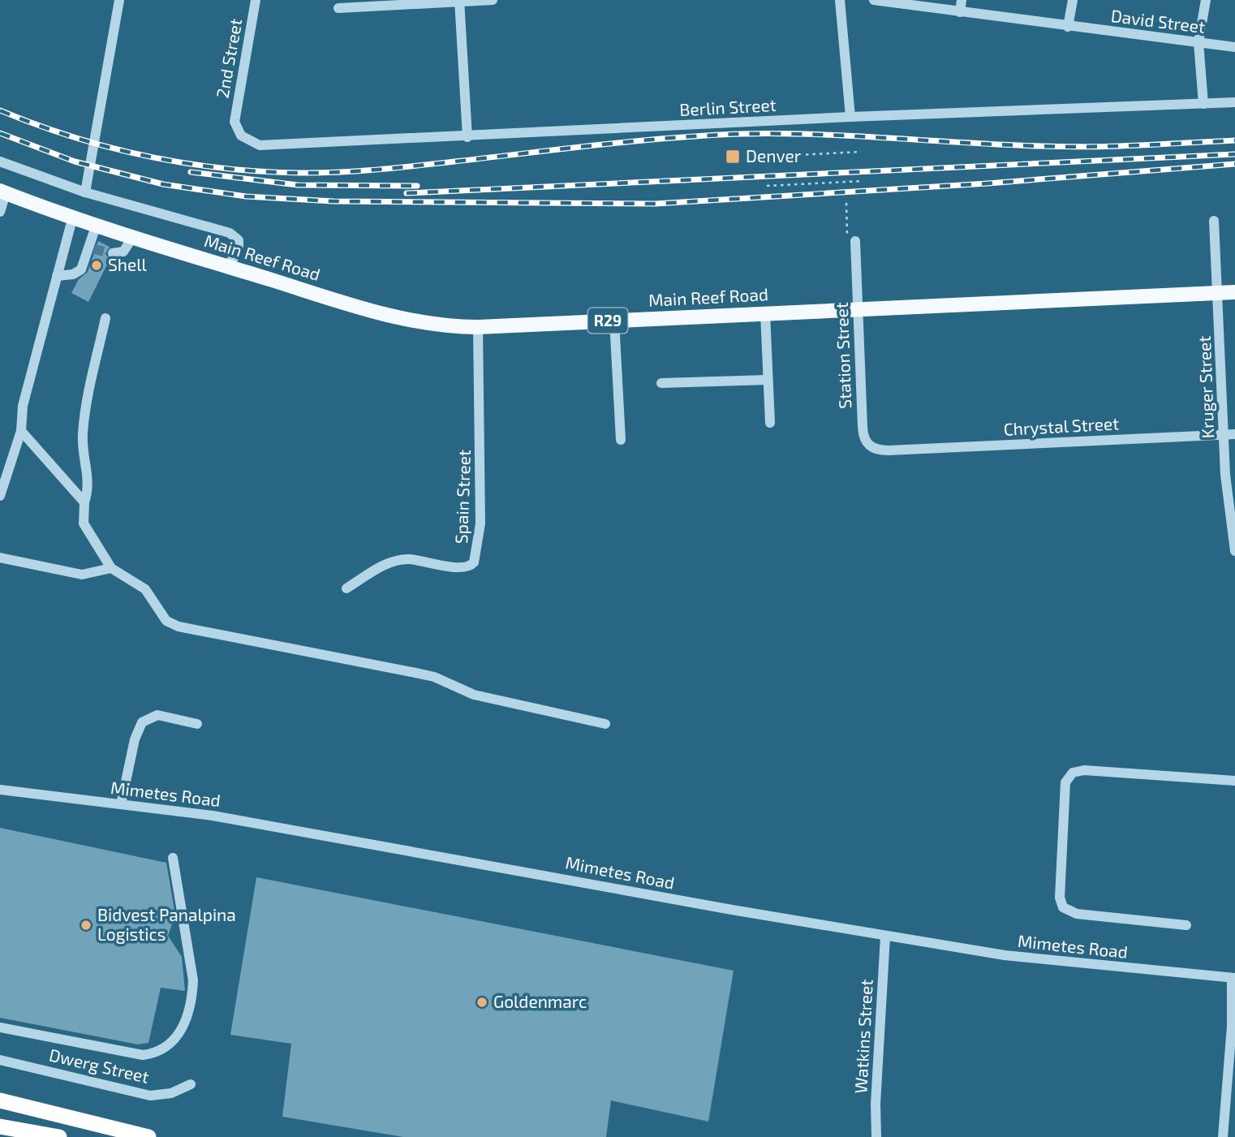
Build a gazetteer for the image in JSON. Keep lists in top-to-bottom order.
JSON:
{
  "streets": {
    "main road": ["Main Reef Road", "R29"],
    "street": [
      "David Street",
      "2nd Street",
      "Berlin Street",
      "Station Street",
      "Kruger Street",
      "Chrystal Street",
      "Spain Street",
      "Mimetes Road",
      "Watkins Street",
      "Dwerg Street"
    ]
  },
  "crossings": [
    ["2nd Street", "Berlin Street"],
    ["Main Reef Road", "Station Street"],
    ["Main Reef Road", "Kruger Street"],
    ["Main Reef Road", "Spain Street"],
    ["Station Street", "Chrystal Street"],
    ["Kruger Street", "Chrystal Street"],
    ["Mimetes Road", "Watkins Street"]
  ],
  "places": {
    "transit": ["Denver"],
    "other": ["Shell", "Bidvest Panalpina Logistics", "Goldenmarc"]
  }
}
